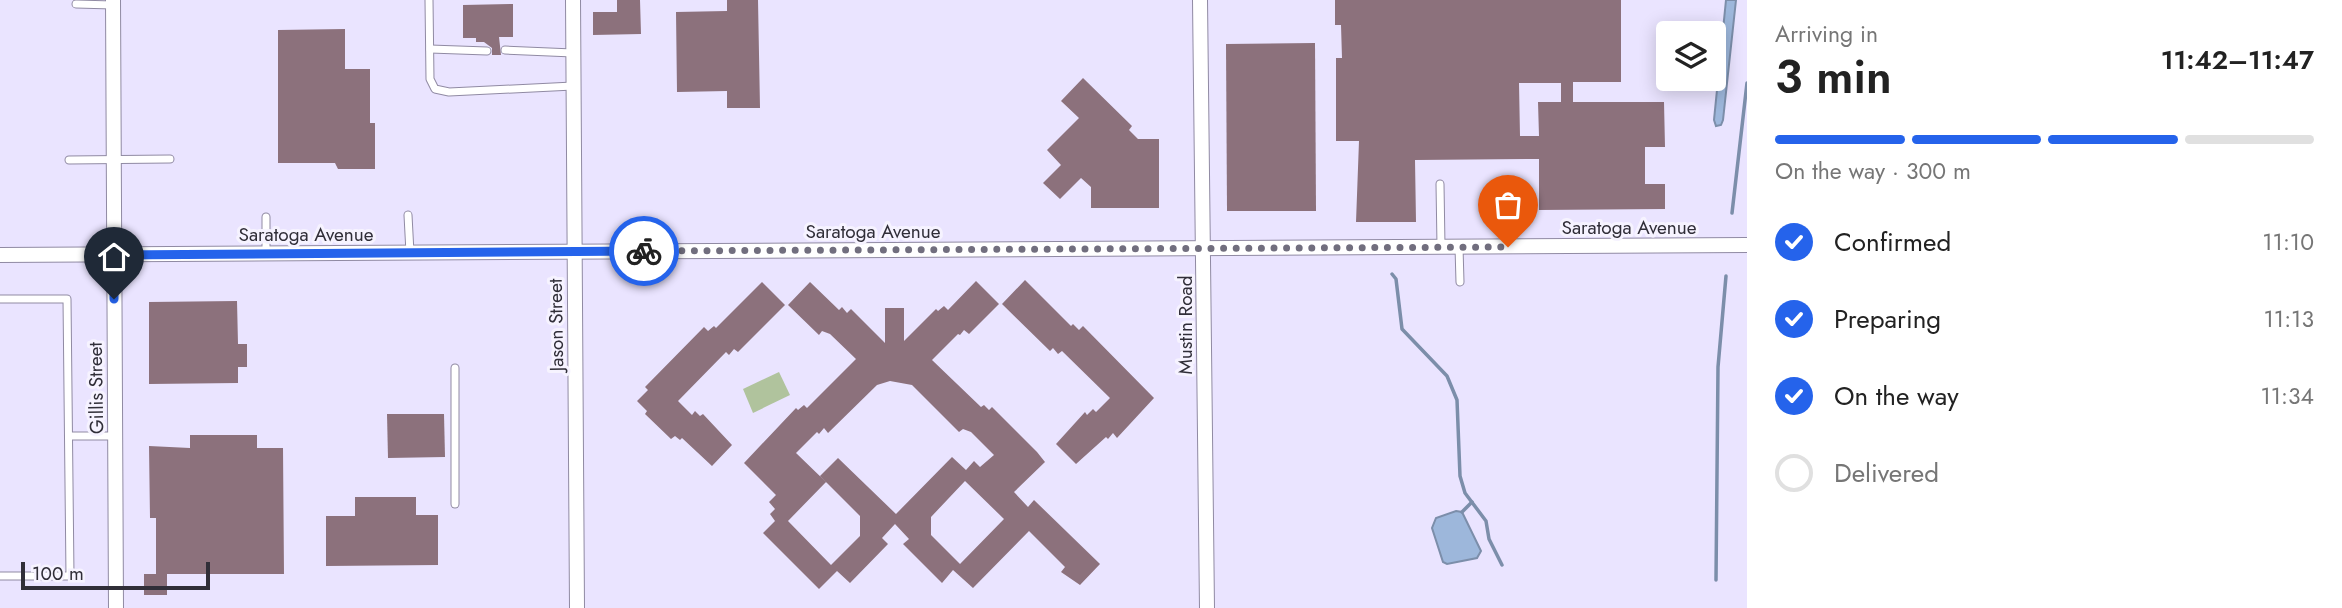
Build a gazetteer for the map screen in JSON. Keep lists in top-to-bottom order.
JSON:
{
  "streets": {
    "street": [
      "Saratoga Avenue",
      "Jason Street",
      "Mustin Road",
      "Gillis Street"
    ]
  },
  "crossings": [
    ["Saratoga Avenue", "Jason Street"],
    ["Saratoga Avenue", "Mustin Road"],
    ["Saratoga Avenue", "Gillis Street"]
  ],
  "scale_bar": "100 m",
  "page": {
    "heading": ["3 min", "Arriving in", "11:42–11:47"],
    "bar": "On the way · 300 m",
    "list": [
      ["Confirmed", "11:10"],
      ["Preparing", "11:13"],
      ["On the way", "11:34"],
      "Delivered"
    ],
    "scale": "100 m"
  }
}
